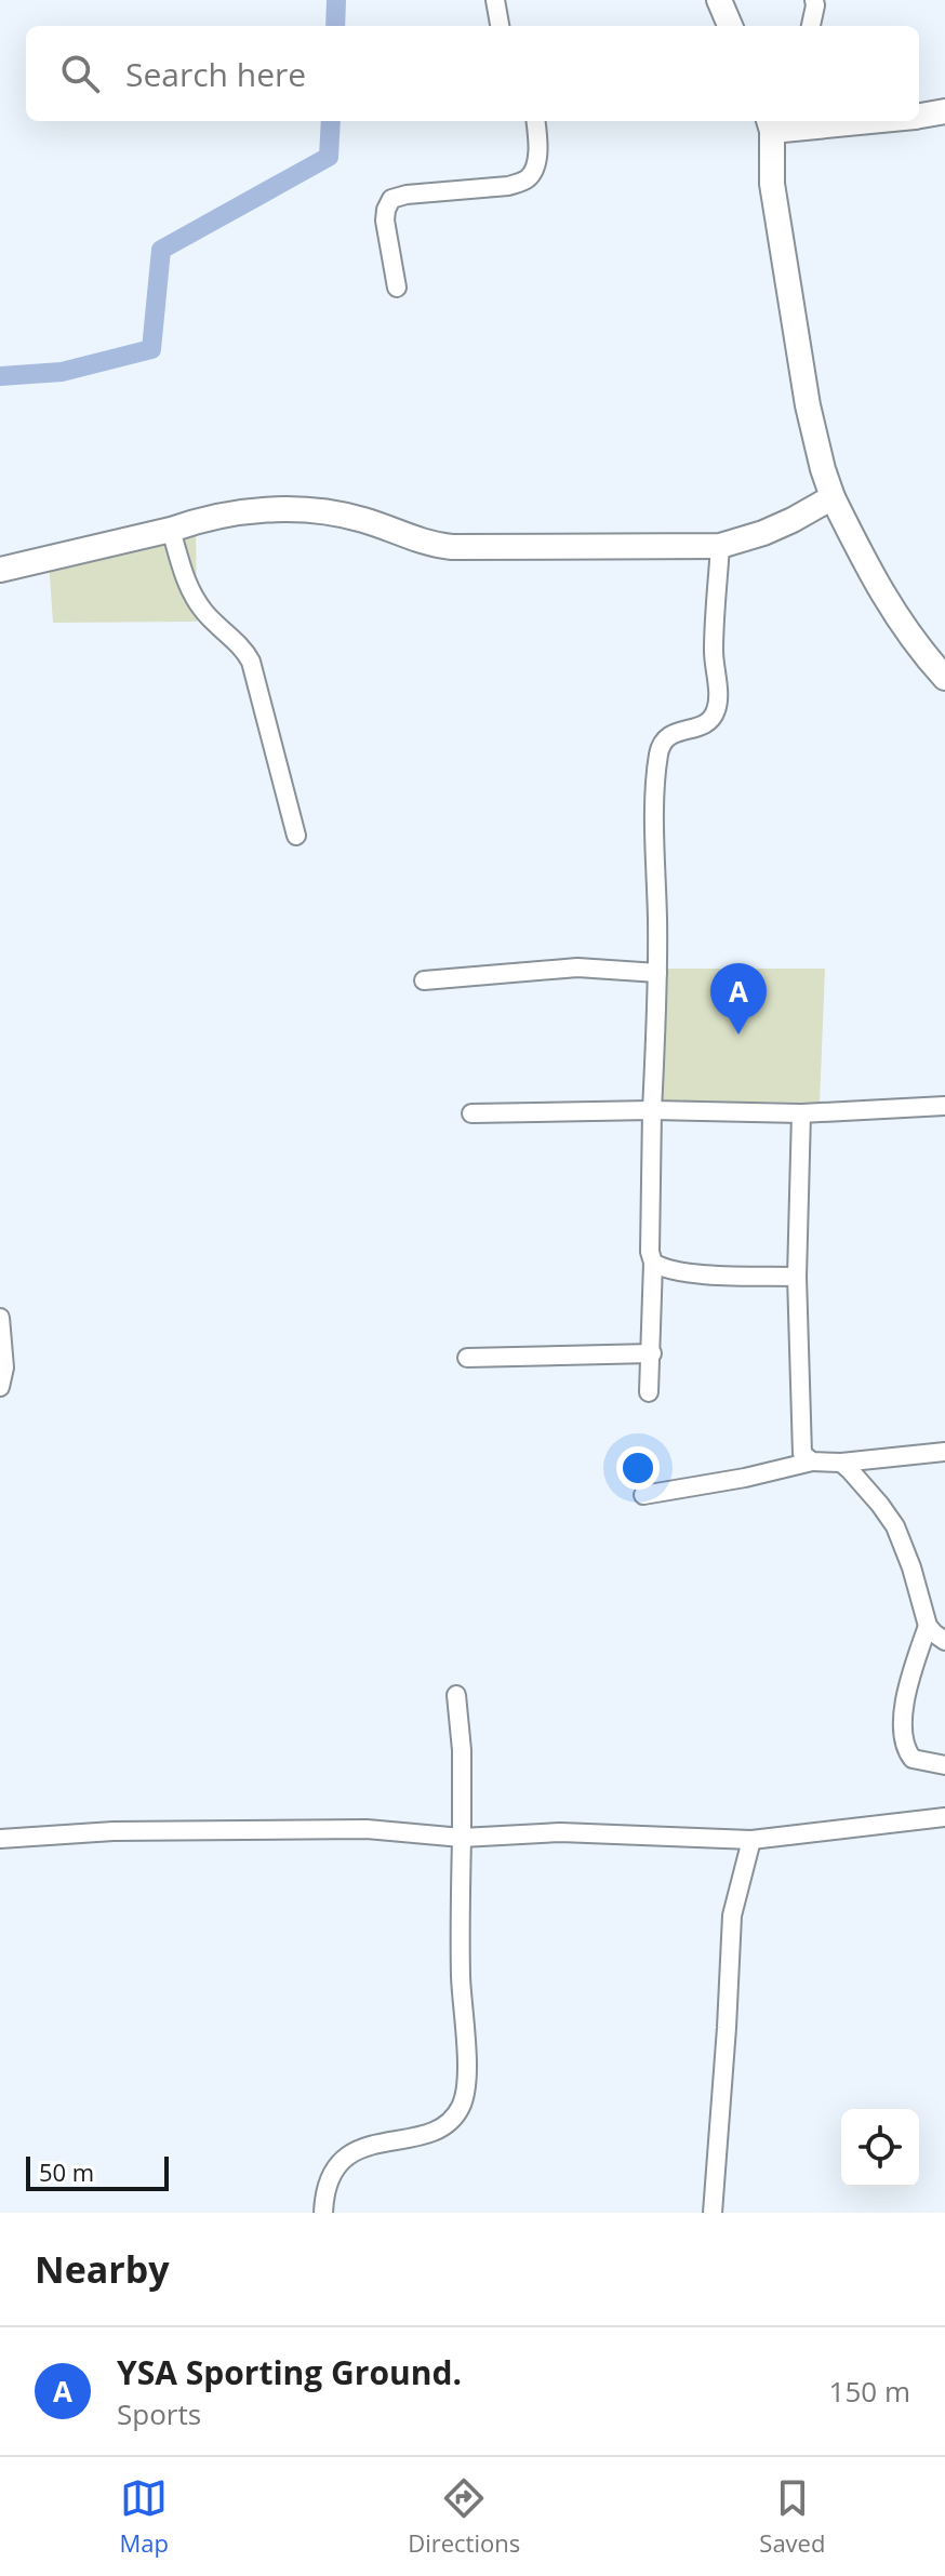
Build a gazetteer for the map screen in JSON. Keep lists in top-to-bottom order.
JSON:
{
  "scale_bar": "50 m",
  "page": {
    "search": "Search here",
    "pins": "A",
    "scale": "50 m",
    "heading": "Nearby",
    "list": [
      {
        "mark": "A",
        "name": "YSA Sporting Ground.",
        "note": "Sports",
        "value": "150 m"
      }
    ],
    "nav": ["Map", "Directions", "Saved"]
  }
}
